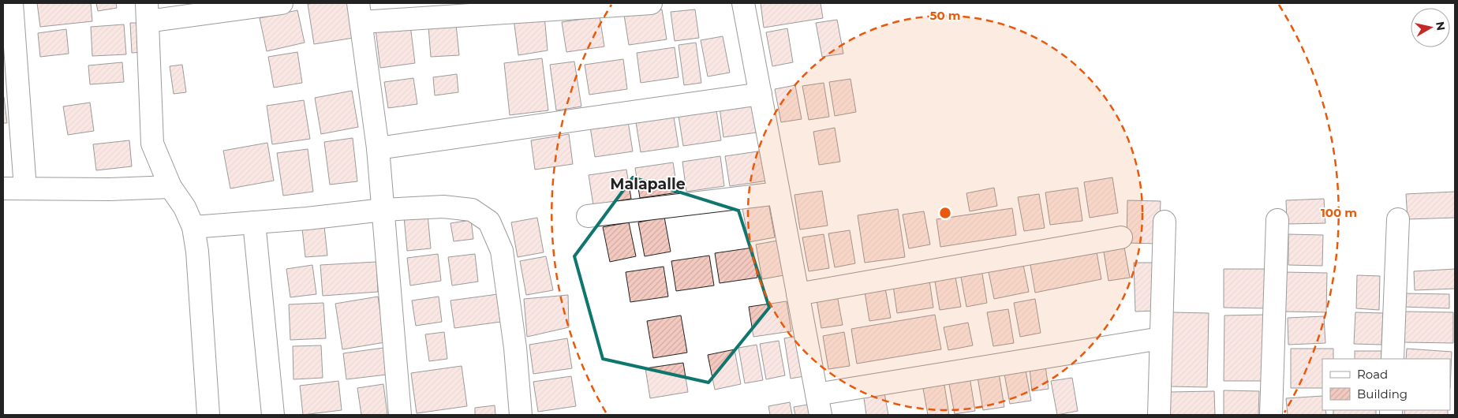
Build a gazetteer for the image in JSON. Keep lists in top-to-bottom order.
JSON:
{
  "districts": ["Malapalle"],
  "legend": ["Road", "Building"],
  "north": "right",
  "rings": ["50 m", "100 m"]
}
